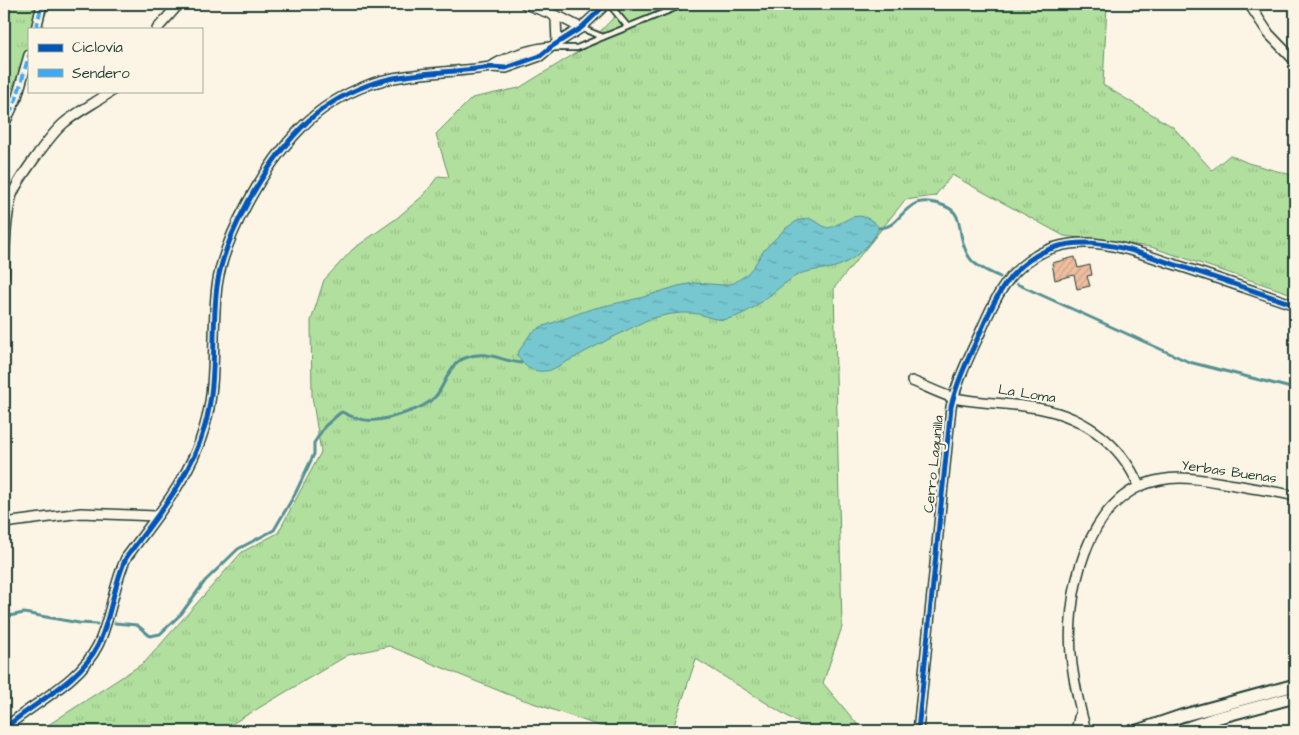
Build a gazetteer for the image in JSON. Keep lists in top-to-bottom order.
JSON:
{
  "streets": {
    "street": ["La Loma", "Cerro Lagunilla", "Yerbas Buenas"]
  },
  "crossings": [
    ["La Loma", "Cerro Lagunilla"],
    ["La Loma", "Yerbas Buenas"]
  ],
  "legend": ["Ciclovía", "Sendero"]
}
